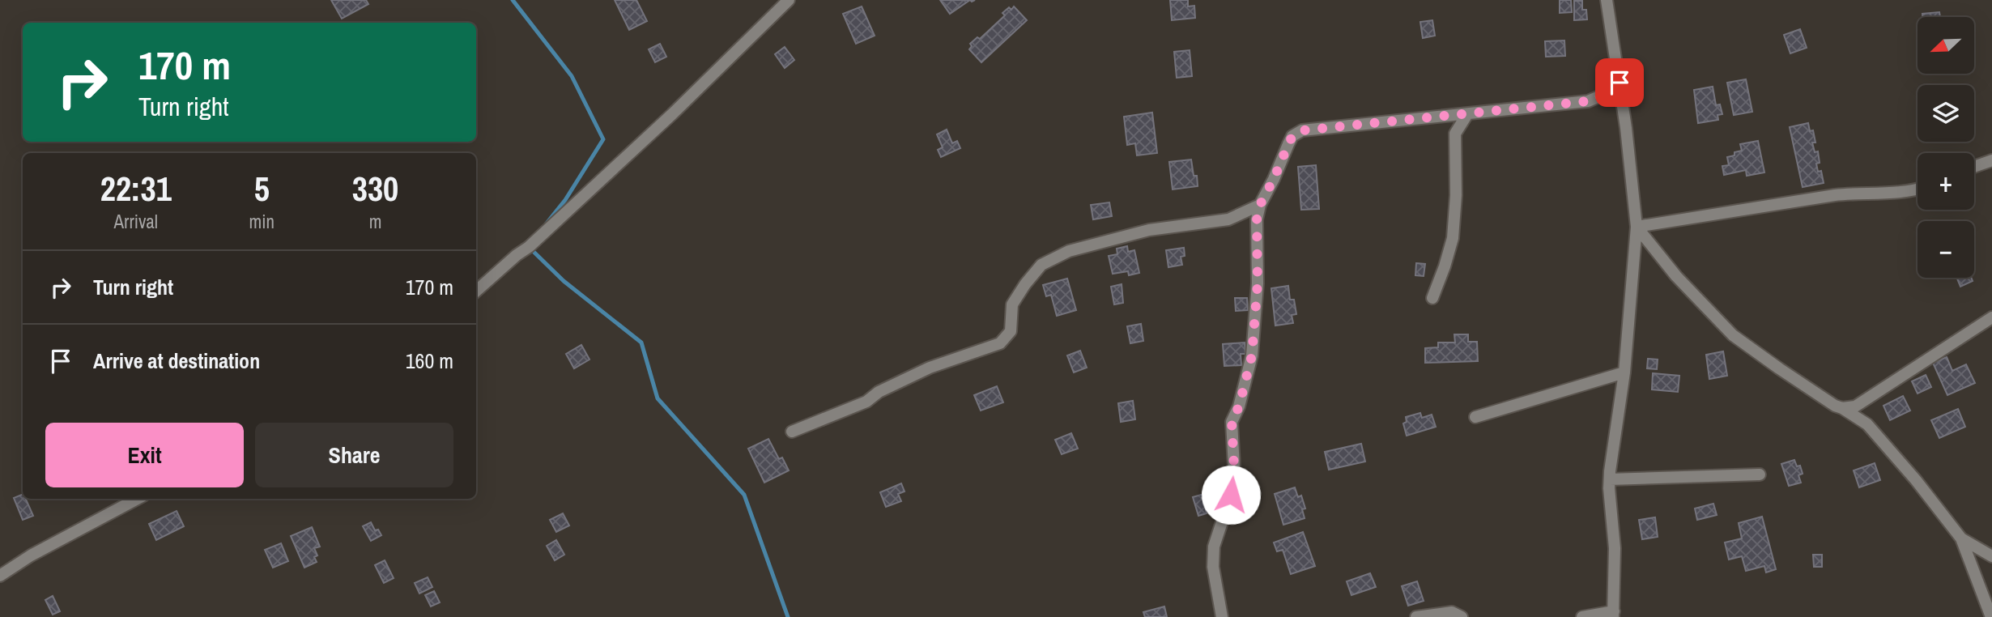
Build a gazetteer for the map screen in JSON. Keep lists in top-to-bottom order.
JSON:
{
  "north": "bottom left",
  "page": {
    "map_buttons": ["+", "−"],
    "turn": ["170 m", "Turn right"],
    "eta": [
      "22:31",
      "Arrival",
      "5",
      "min",
      "330",
      "m"
    ],
    "list": [
      {
        "name": "Turn right",
        "value": "170 m"
      },
      {
        "name": "Arrive at destination",
        "value": "160 m"
      }
    ],
    "buttons": ["Exit", "Share"]
  }
}
